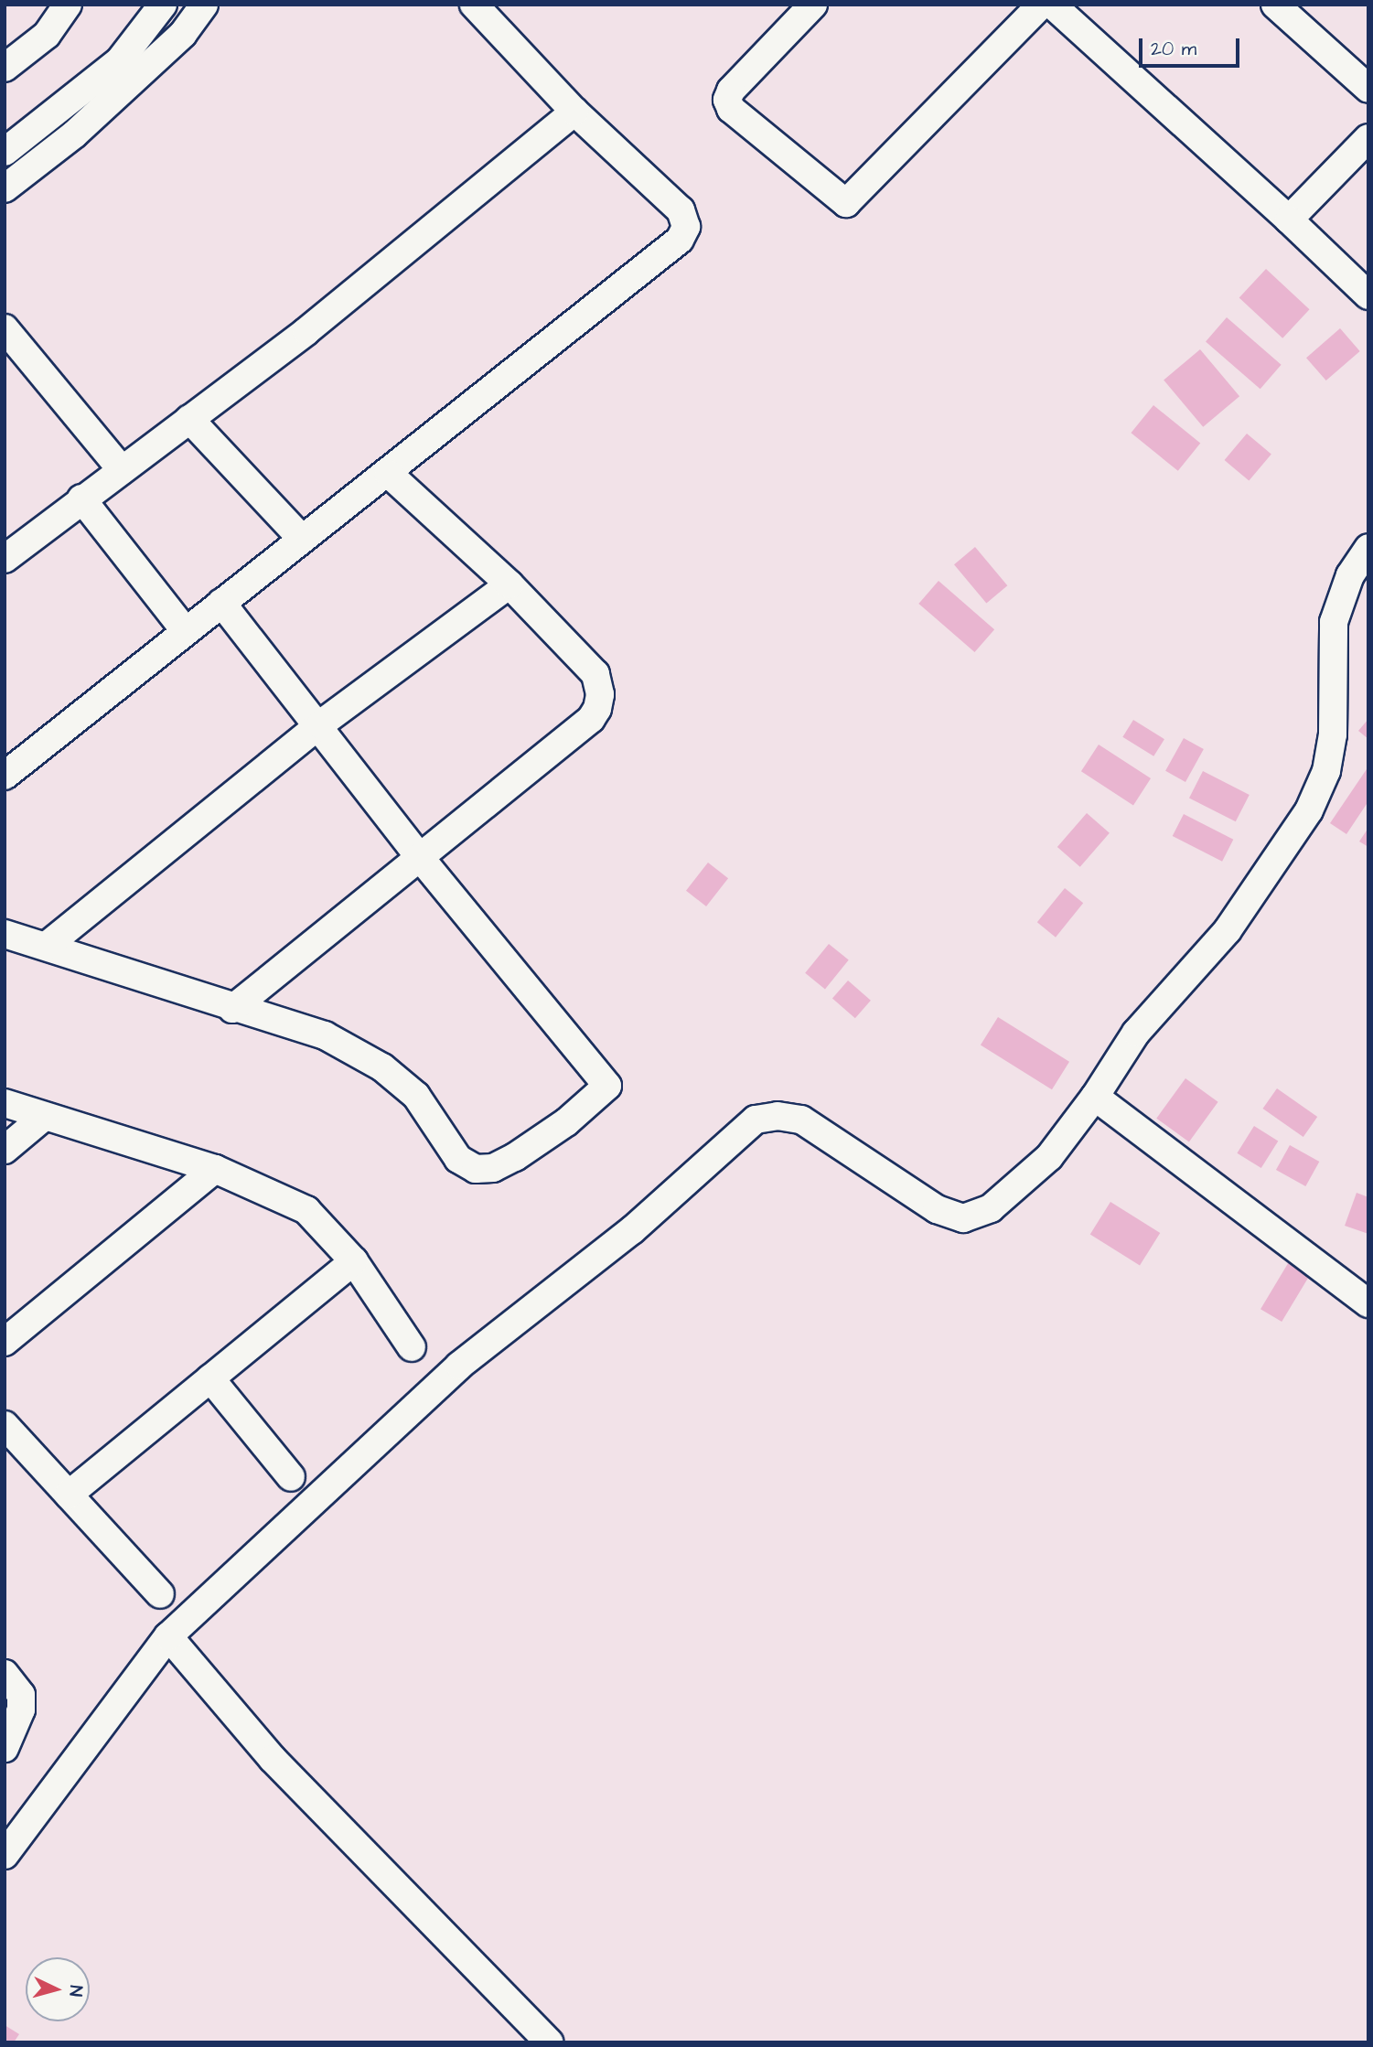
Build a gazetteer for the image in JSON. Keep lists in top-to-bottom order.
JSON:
{
  "scale_bar": "20 m",
  "north": "right"
}
